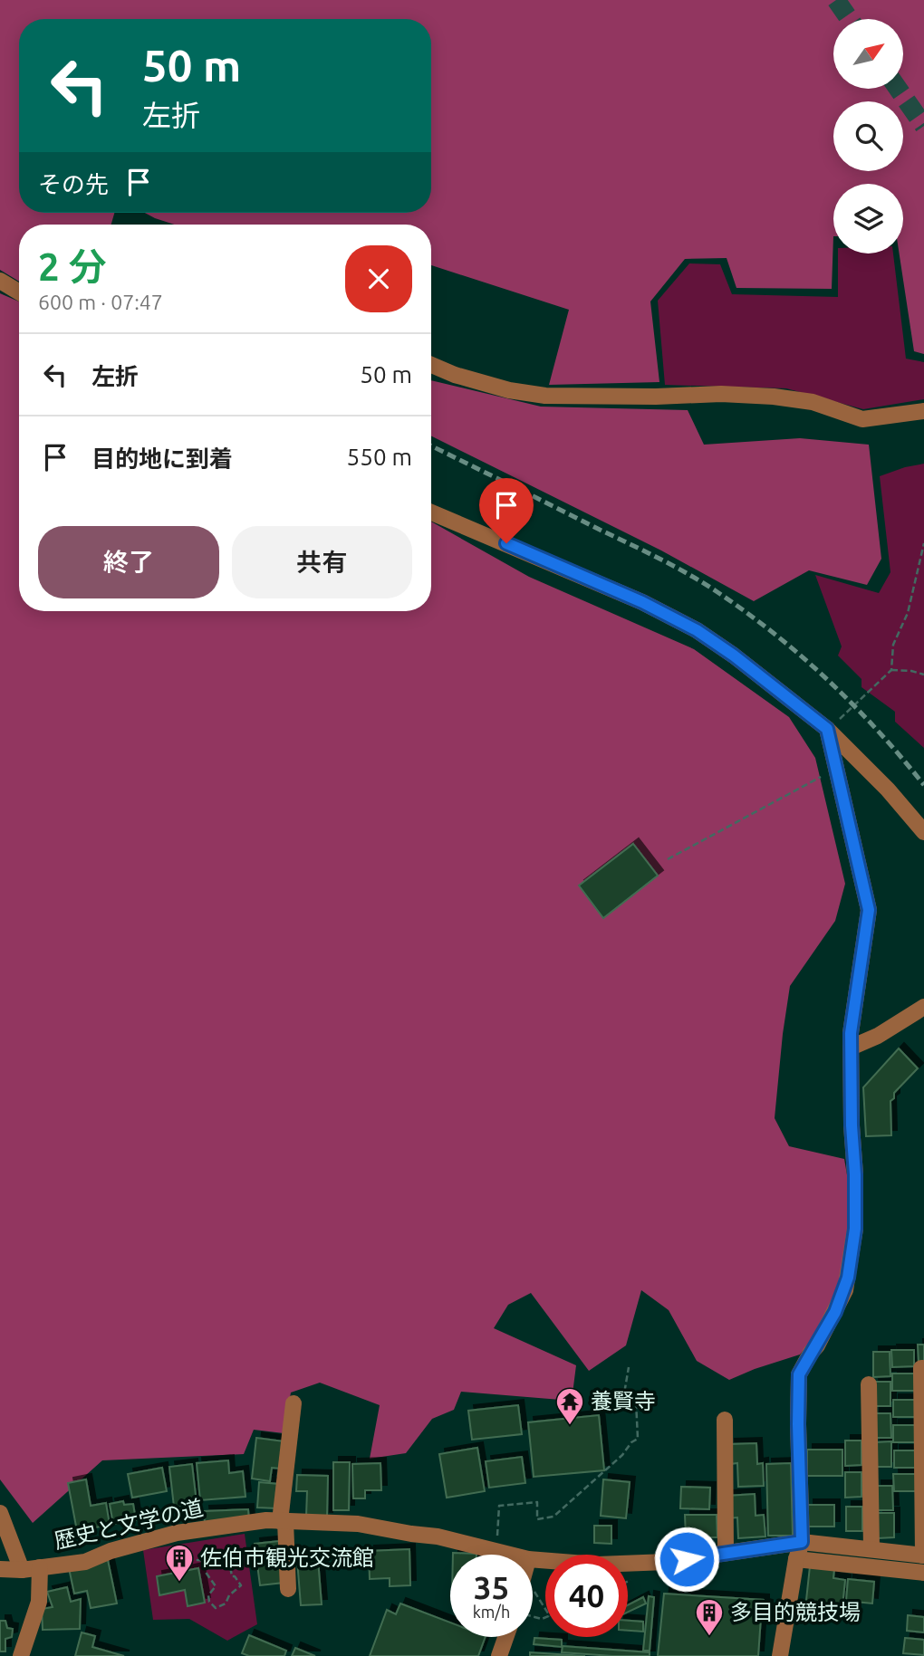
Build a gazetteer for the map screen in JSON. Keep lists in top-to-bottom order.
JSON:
{
  "streets": {
    "street": ["歴史と文学の道"]
  },
  "places": {
    "temple": ["養賢寺"],
    "building": ["佐伯市観光交流館", "多目的競技場"]
  },
  "north": "top right",
  "page": {
    "turn": ["50 m", "左折"],
    "then": "その先",
    "heading": ["2 分", "600 m · 07:47"],
    "list": [
      {
        "name": "左折",
        "value": "50 m"
      },
      {
        "name": "目的地に到着",
        "value": "550 m"
      }
    ],
    "buttons": ["終了", "共有"],
    "speed": "35 km/h",
    "limit": "40"
  }
}
